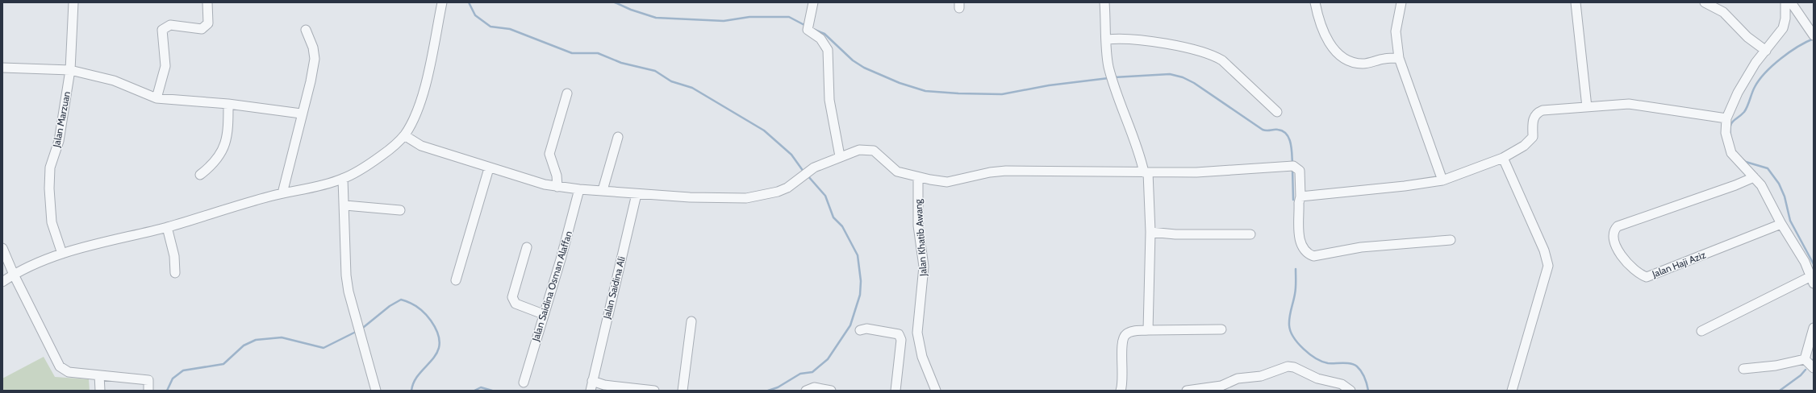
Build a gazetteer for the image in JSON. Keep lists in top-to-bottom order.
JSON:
{
  "streets": {
    "street": [
      "Jalan Marzuan",
      "Jalan Khatib Awang",
      "Jalan Haji Aziz",
      "Jalan Saidina Osman Alaffan",
      "Jalan Saidina Ali"
    ]
  }
}
